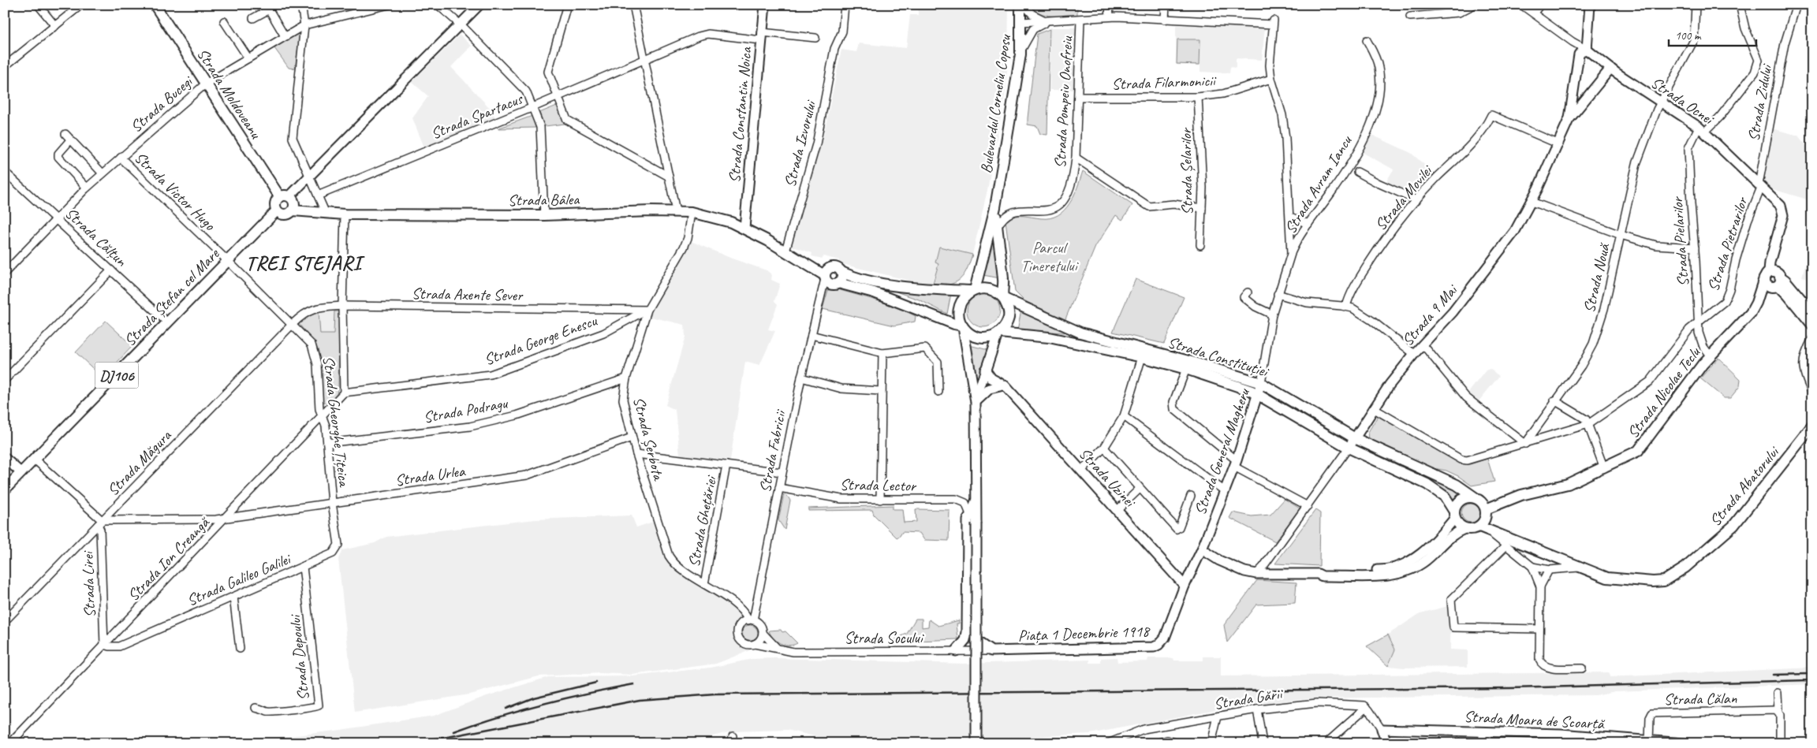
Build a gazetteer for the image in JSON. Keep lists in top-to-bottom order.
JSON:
{
  "streets": {
    "main road": [
      "Strada Moldoveanu",
      "Bulevardul Corneliu Coposu",
      "Strada Bâlea",
      "Strada Ștefan cel Mare",
      "Strada Constituției",
      "DJ106",
      "Strada Nicolae Teclu",
      "Strada Abatorului"
    ],
    "street": [
      "Strada Filarmonicii",
      "Strada Ocnei",
      "Strada Pompeiu Onofreiu",
      "Strada Zidului",
      "Strada Bucegi",
      "Strada Constantin Noica",
      "Strada Spartacus",
      "Strada Izvorului",
      "Strada Șelarilor",
      "Strada Avram Iancu",
      "Strada Victor Hugo",
      "Strada Movilei",
      "Strada Călțun",
      "Strada Pielarilor",
      "Strada Pietrarilor",
      "Strada Nouă",
      "Strada Axente Sever",
      "Strada 9 Mai",
      "Strada George Enescu",
      "Strada Podragu",
      "Strada Gheorghe Țițeica",
      "Strada Șerbota",
      "Strada Fabricii",
      "Strada General Magheru",
      "Strada Măgura",
      "Strada Urlea",
      "Strada Uzinei",
      "Strada Lector",
      "Strada Ghețăriei",
      "Strada Ion Creangă",
      "Strada Galileo Galilei",
      "Strada Lirei",
      "Piața 1 Decembrie 1918",
      "Strada Socului",
      "Strada Depoului",
      "Strada Gării",
      "Strada Călan",
      "Strada Moara de Scoarță"
    ]
  },
  "crossings": [
    ["Strada Filarmonicii", "Strada Pompeiu Onofreiu"],
    ["Strada Filarmonicii", "Strada Șelarilor"],
    ["Strada Filarmonicii", "Strada General Magheru"],
    ["Strada Moldoveanu", "Strada Bucegi"],
    ["Strada Moldoveanu", "Strada Bâlea"],
    ["Strada Moldoveanu", "Strada Ștefan cel Mare"],
    ["Strada Ocnei", "Strada Zidului"],
    ["Strada Ocnei", "Strada Pielarilor"],
    ["Strada Ocnei", "Strada Pietrarilor"],
    ["Strada Ocnei", "Strada Nouă"],
    ["Strada Ocnei", "Strada 9 Mai"],
    ["Strada Ocnei", "Strada Nicolae Teclu"],
    ["Strada Pompeiu Onofreiu", "Bulevardul Corneliu Coposu"],
    ["Strada Zidului", "Strada Pietrarilor"],
    ["Strada Bucegi", "Strada Victor Hugo"],
    ["Strada Bucegi", "Strada Călțun"],
    ["Bulevardul Corneliu Coposu", "Strada Constituției"],
    ["Bulevardul Corneliu Coposu", "Strada Uzinei"],
    ["Bulevardul Corneliu Coposu", "Strada Lector"],
    ["Bulevardul Corneliu Coposu", "Strada Socului"],
    ["Strada Constantin Noica", "Strada Spartacus"],
    ["Strada Constantin Noica", "Strada Bâlea"],
    ["Strada Izvorului", "Strada Bâlea"],
    ["Strada Avram Iancu", "Strada General Magheru"],
    ["Strada Victor Hugo", "Strada Ștefan cel Mare"],
    ["Strada Victor Hugo", "Strada Gheorghe Țițeica"],
    ["Strada Movilei", "Strada 9 Mai"],
    ["Strada Bâlea", "Strada Ștefan cel Mare"],
    ["Strada Bâlea", "Strada Șerbota"],
    ["Strada Bâlea", "Strada Fabricii"],
    ["Strada Călțun", "Strada Ștefan cel Mare"],
    ["Strada Pielarilor", "Strada Pietrarilor"],
    ["Strada Pielarilor", "Strada Nicolae Teclu"],
    ["Strada Pietrarilor", "Strada Nouă"],
    ["Strada Pietrarilor", "Strada 9 Mai"],
    ["Strada Axente Sever", "Strada George Enescu"],
    ["Strada Axente Sever", "Strada Gheorghe Țițeica"],
    ["Strada Axente Sever", "Strada Șerbota"],
    ["Strada Axente Sever", "Strada Măgura"],
    ["Strada Ștefan cel Mare", "Strada Gheorghe Țițeica"],
    ["Strada 9 Mai", "Strada Constituției"],
    ["Strada George Enescu", "Strada Șerbota"],
    ["Strada George Enescu", "Strada Ion Creangă"],
    ["Strada Constituției", "Strada Nicolae Teclu"],
    ["Strada Constituției", "Strada General Magheru"],
    ["Strada Constituției", "Strada Abatorului"],
    ["Strada Nicolae Teclu", "Strada Abatorului"],
    ["Strada Podragu", "Strada Gheorghe Țițeica"],
    ["Strada Podragu", "Strada Șerbota"],
    ["Strada Gheorghe Țițeica", "Strada Măgura"],
    ["Strada Gheorghe Țițeica", "Strada Urlea"],
    ["Strada Gheorghe Țițeica", "Strada Ion Creangă"],
    ["Strada Gheorghe Țițeica", "Strada Galileo Galilei"],
    ["Strada Șerbota", "Strada Fabricii"],
    ["Strada Șerbota", "Strada Urlea"],
    ["Strada Șerbota", "Strada Ghețăriei"],
    ["Strada Șerbota", "Strada Socului"],
    ["Strada Fabricii", "Strada Lector"],
    ["Strada Fabricii", "Strada Socului"],
    ["Strada General Magheru", "Strada Uzinei"],
    ["Strada General Magheru", "Piața 1 Decembrie 1918"],
    ["Strada Măgura", "Strada Urlea"],
    ["Strada Măgura", "Strada Lirei"],
    ["Strada Urlea", "Strada Ion Creangă"],
    ["Strada Urlea", "Strada Galileo Galilei"],
    ["Strada Urlea", "Strada Lirei"],
    ["Strada Uzinei", "Piața 1 Decembrie 1918"],
    ["Strada Ion Creangă", "Strada Galileo Galilei"],
    ["Strada Ion Creangă", "Strada Lirei"],
    ["Strada Galileo Galilei", "Strada Lirei"],
    ["Strada Galileo Galilei", "Strada Depoului"],
    ["Piața 1 Decembrie 1918", "Strada Socului"],
    ["Strada Călan", "Strada Moara de Scoarță"]
  ],
  "districts": ["TREI STEJARI"],
  "parks": ["Parcul Tineretului"],
  "scale_bar": "100 m"
}
